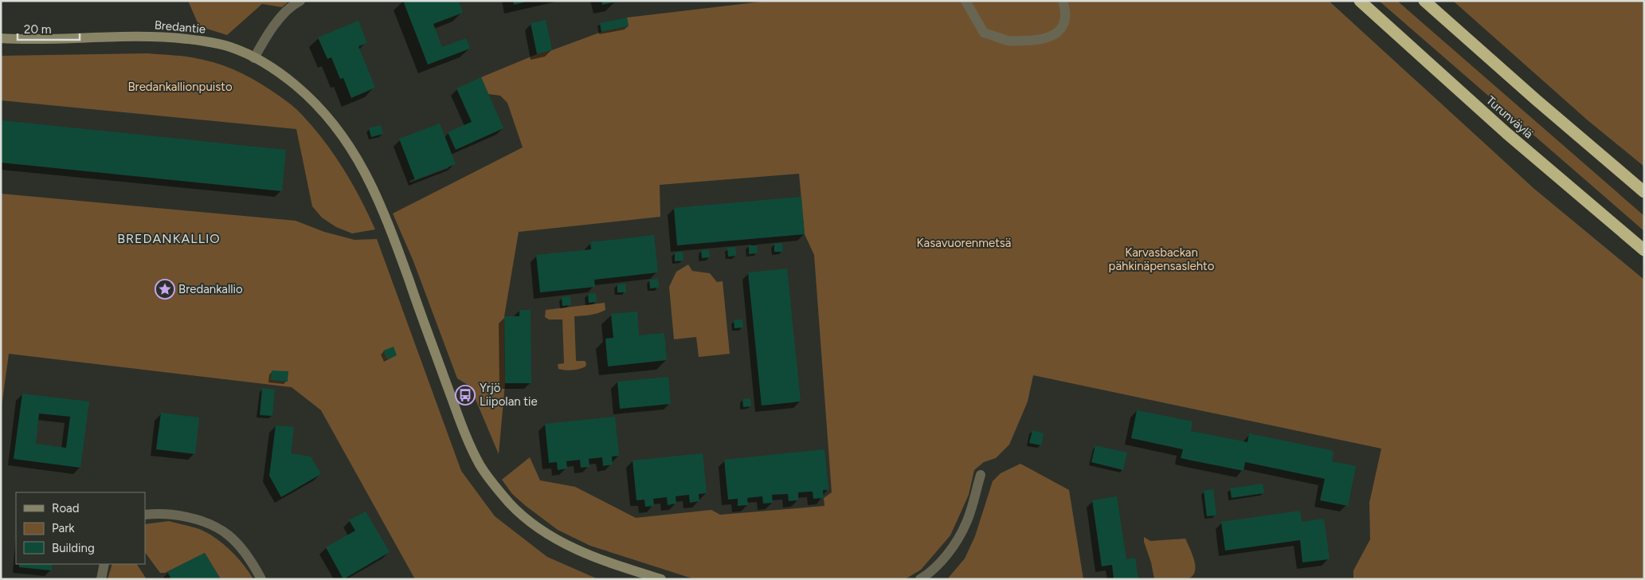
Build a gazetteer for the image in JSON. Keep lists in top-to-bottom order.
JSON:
{
  "streets": {
    "highway": ["Turunväylä"],
    "street": ["Bredantie"]
  },
  "districts": ["BREDANKALLIO"],
  "parks": ["Bredankallionpuisto", "Kasavuorenmetsä", "Karvasbackan pähkinäpensaslehto"],
  "places": {
    "place": ["Bredankallio"],
    "bus stop": ["Yrjö Liipolan tie"]
  },
  "legend": ["Road", "Park", "Building"],
  "scale_bar": "20 m"
}
